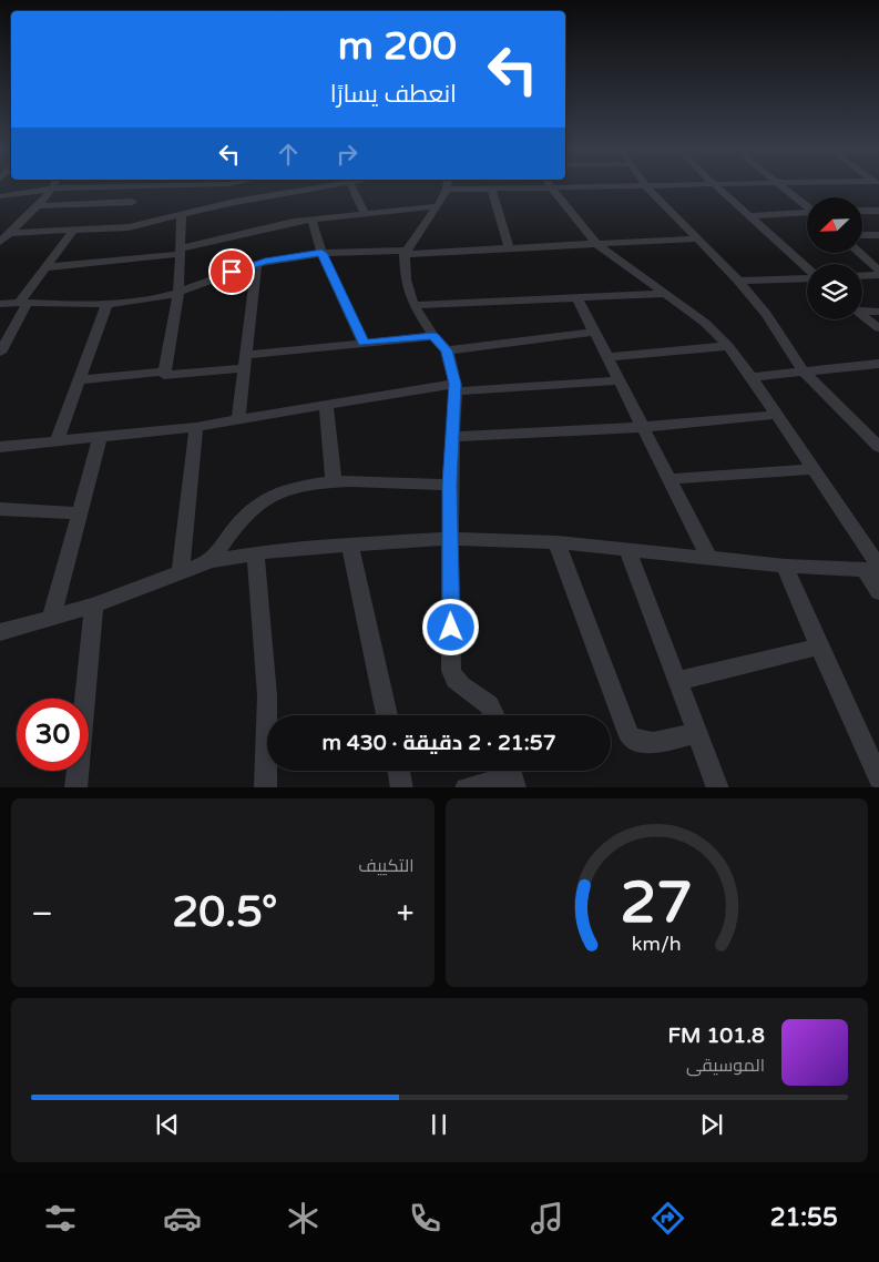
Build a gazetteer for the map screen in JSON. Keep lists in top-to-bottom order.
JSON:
{
  "north": "bottom left",
  "page": {
    "turn": ["200 m", "انعطف يسارًا"],
    "limit": "30",
    "trip": "21:57 · 2 دقيقة · 430 m",
    "tile": "التكييف",
    "heat": ["−", "20.5°", "+"],
    "song": ["101.8 FM", "الموسيقى"],
    "tabs": "21:55",
    "gauge": ["27", "km/h"]
  }
}
